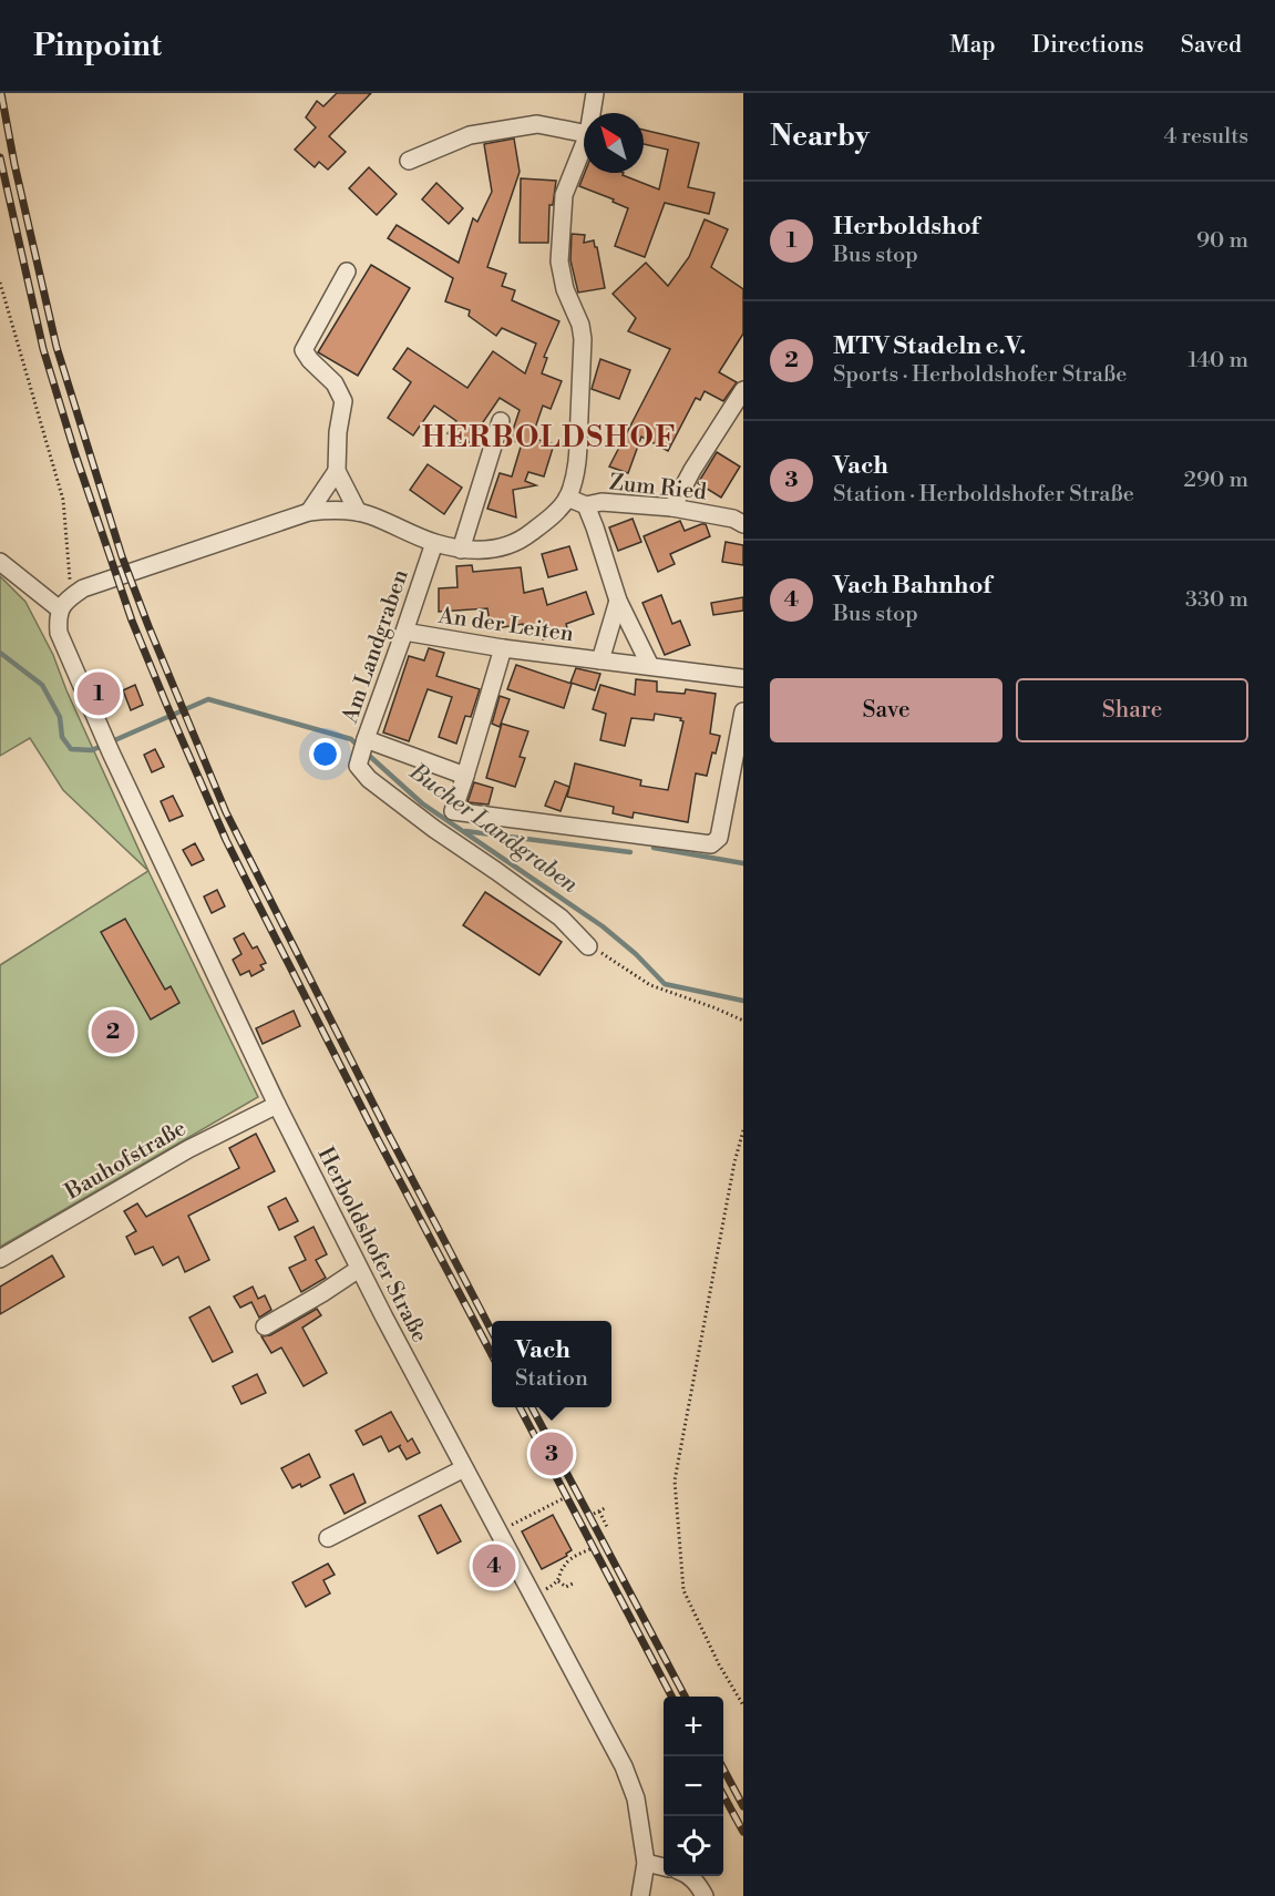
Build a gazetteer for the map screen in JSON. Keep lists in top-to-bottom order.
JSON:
{
  "streets": {
    "street": [
      "Zum Ried",
      "An der Leiten",
      "Am Landgraben",
      "Bauhofstraße",
      "Herboldshofer Straße"
    ]
  },
  "crossings": [
    ["An der Leiten", "Am Landgraben"],
    ["Bauhofstraße", "Herboldshofer Straße"]
  ],
  "districts": ["HERBOLDSHOF"],
  "water": ["Bucher Landgraben"],
  "north": "top left",
  "page": {
    "header": "Pinpoint",
    "nav": ["Map", "Directions", "Saved"],
    "heading": ["Nearby", "4 results"],
    "list": [
      {
        "mark": "1",
        "name": "Herboldshof",
        "note": "Bus stop",
        "value": "90 m"
      },
      {
        "mark": "2",
        "name": "MTV Stadeln e.V.",
        "note": "Sports · Herboldshofer Straße",
        "value": "140 m"
      },
      {
        "mark": "3",
        "name": "Vach",
        "note": "Station · Herboldshofer Straße",
        "value": "290 m"
      },
      {
        "mark": "4",
        "name": "Vach Bahnhof",
        "note": "Bus stop",
        "value": "330 m"
      }
    ],
    "buttons": ["Save", "Share"],
    "pins": [
      "1",
      "2",
      "3",
      "4"
    ],
    "popup": ["Vach", "Station"],
    "map_buttons": ["+", "−"]
  }
}
